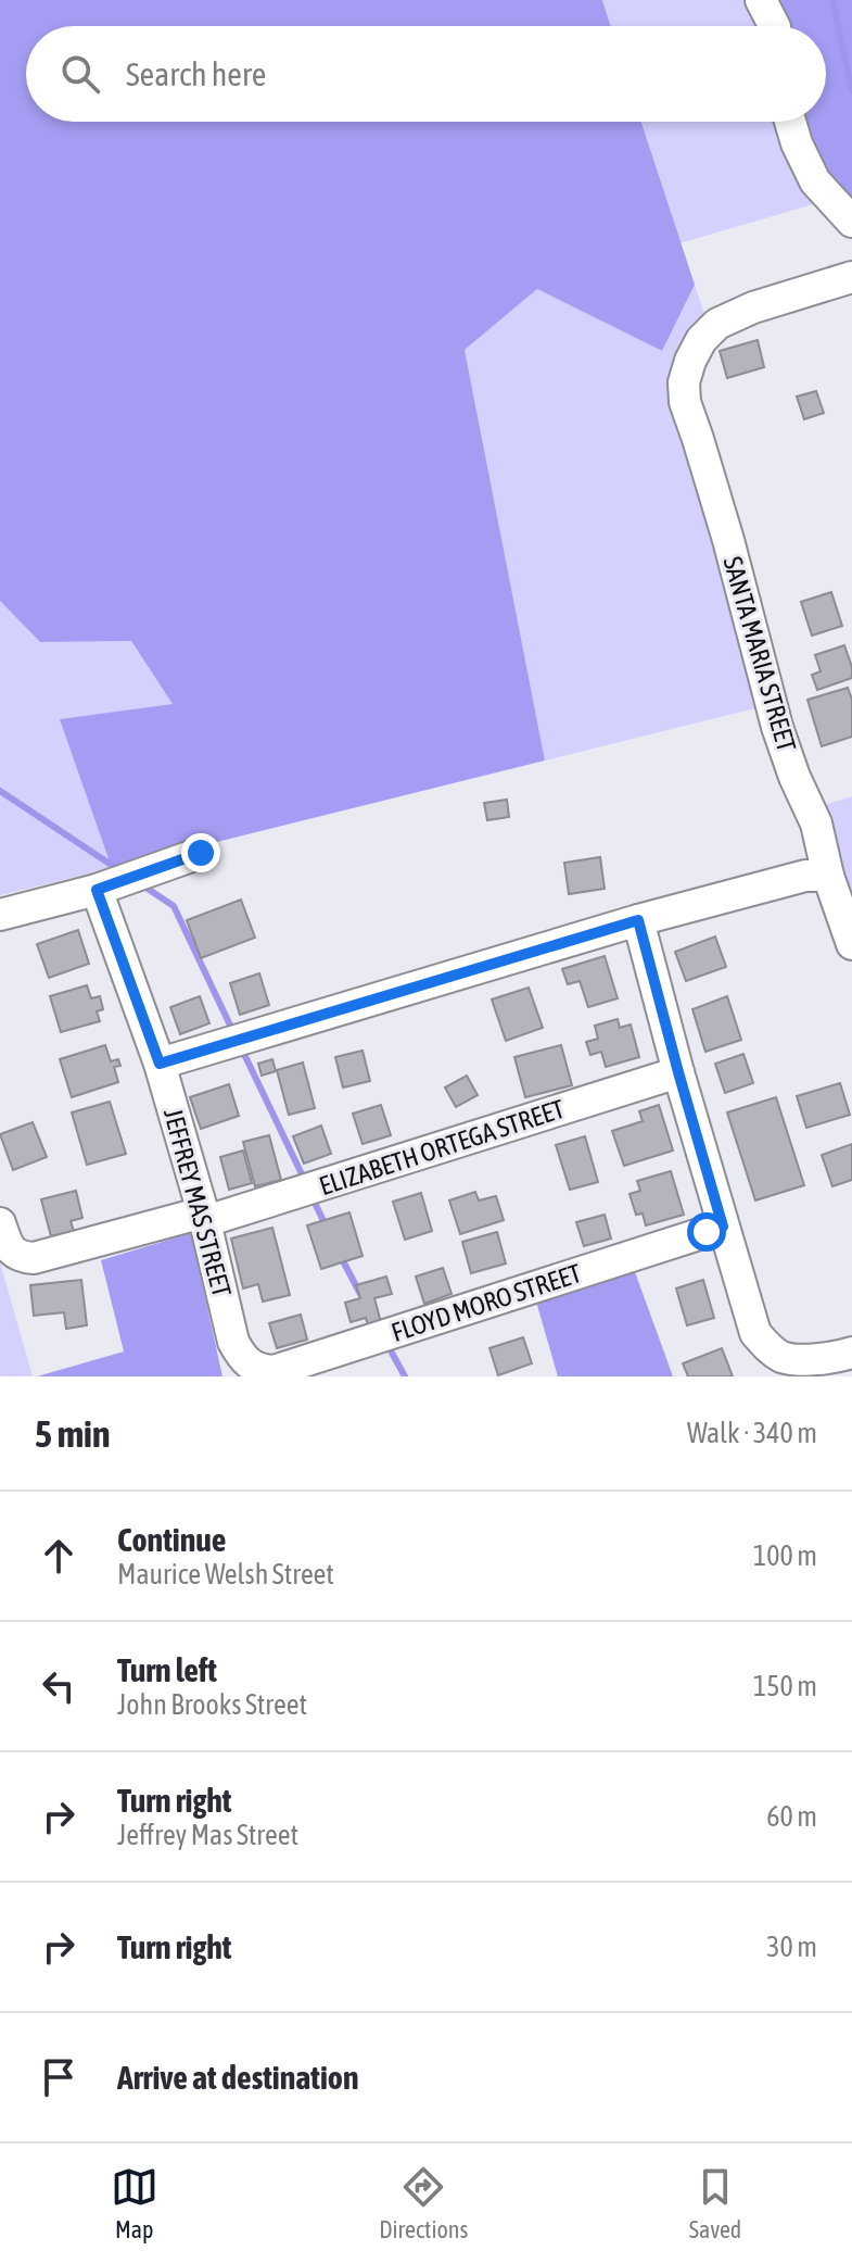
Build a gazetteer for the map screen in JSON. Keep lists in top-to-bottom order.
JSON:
{
  "streets": {
    "street": [
      "SANTA MARIA STREET",
      "ELIZABETH ORTEGA STREET",
      "JEFFREY MAS STREET",
      "FLOYD MORO STREET"
    ]
  },
  "crossings": [
    ["ELIZABETH ORTEGA STREET", "JEFFREY MAS STREET"],
    ["JEFFREY MAS STREET", "FLOYD MORO STREET"]
  ],
  "page": {
    "search": "Search here",
    "heading": ["5 min", "Walk · 340 m"],
    "list": [
      ["Continue", "Maurice Welsh Street", "100 m"],
      ["Turn left", "John Brooks Street", "150 m"],
      ["Turn right", "Jeffrey Mas Street", "60 m"],
      ["Turn right", "30 m"],
      "Arrive at destination"
    ],
    "nav": ["Map", "Directions", "Saved"]
  }
}
